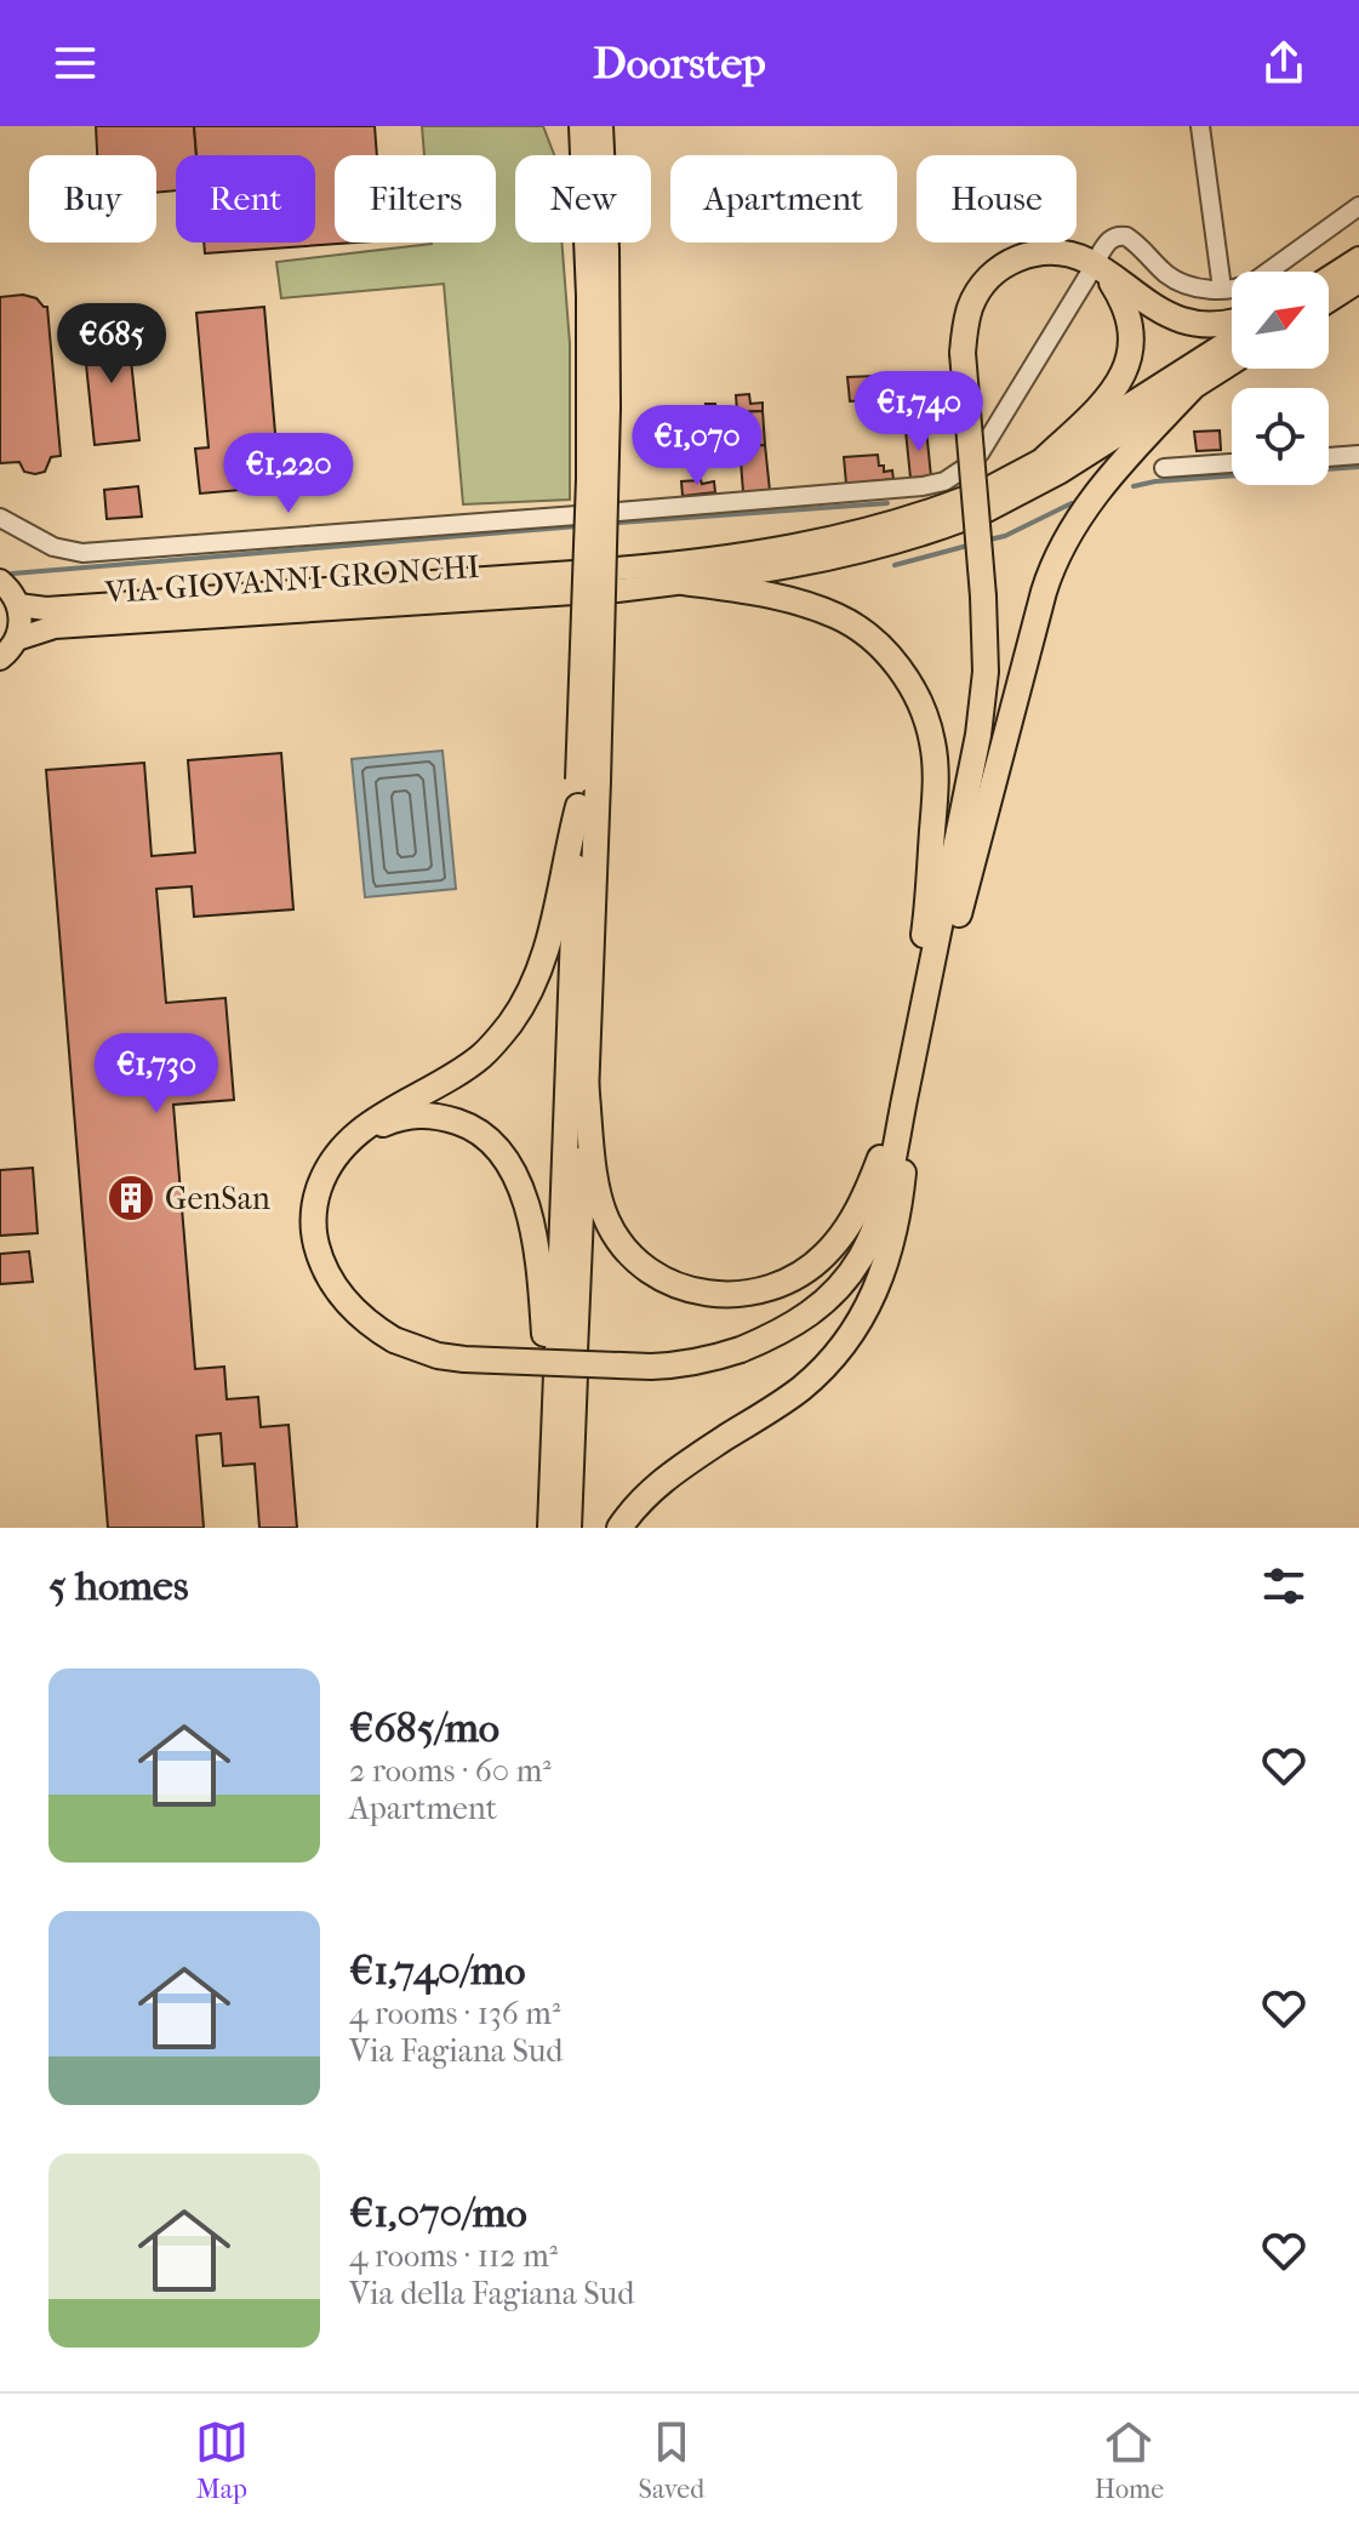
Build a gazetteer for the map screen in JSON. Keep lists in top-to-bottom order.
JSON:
{
  "streets": {
    "main road": ["VIA GIOVANNI GRONCHI"]
  },
  "places": {
    "building": ["GenSan"]
  },
  "north": "top right",
  "page": {
    "header": "Doorstep",
    "chip": [
      "Buy",
      "Rent",
      "Filters",
      "New",
      "Apartment",
      "House"
    ],
    "price": [
      "€685",
      "€1,740",
      "€1,070",
      "€1,220",
      "€1,730"
    ],
    "heading": "5 homes",
    "list": [
      {
        "name": "€685/mo",
        "note": "2 rooms · 60 m² · Apartment"
      },
      {
        "name": "€1,740/mo",
        "note": "4 rooms · 136 m² · Via Fagiana Sud"
      },
      {
        "name": "€1,070/mo",
        "note": "4 rooms · 112 m² · Via della Fagiana Sud"
      }
    ],
    "tabs": ["Map", "Saved", "Home"]
  }
}
